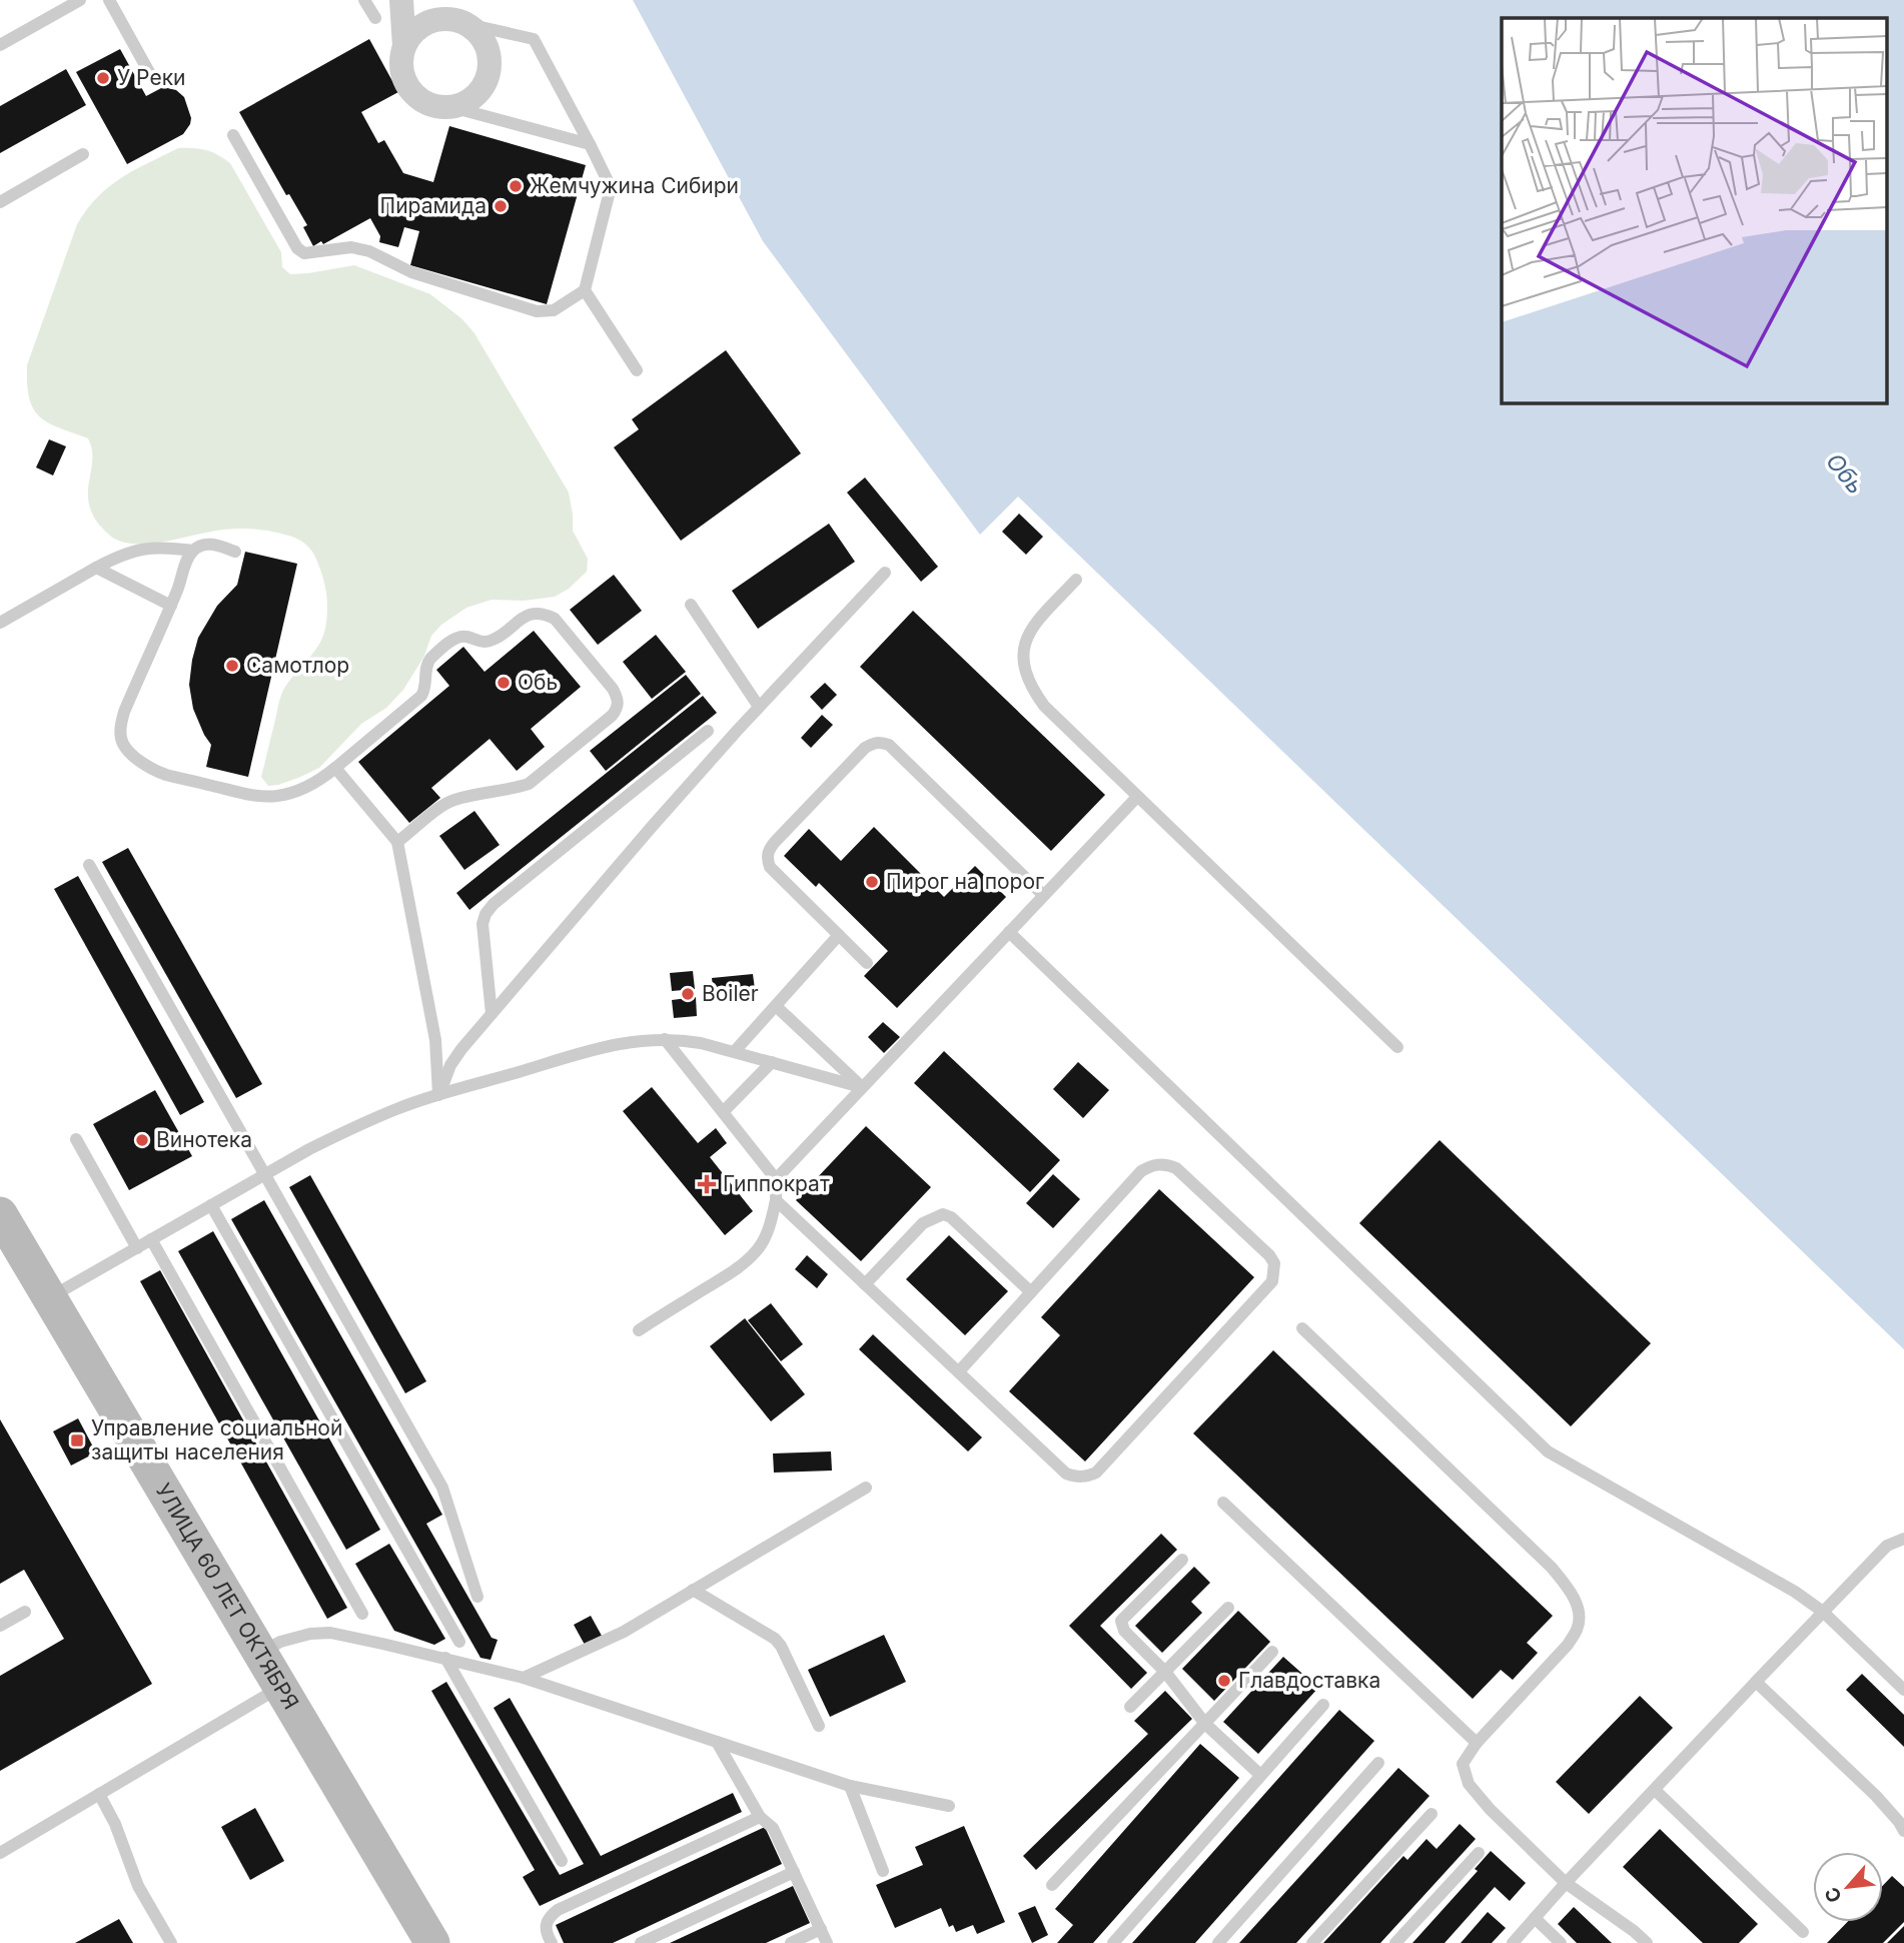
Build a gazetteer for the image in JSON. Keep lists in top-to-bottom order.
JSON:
{
  "streets": {
    "main road": ["УЛИЦА 60 ЛЕТ ОКТЯБРЯ"]
  },
  "water": ["Обь"],
  "places": {
    "other": [
      "У Реки",
      "Жемчужина Сибири",
      "Пирамида",
      "Самотлор",
      "Обь",
      "Пирог на порог",
      "Boiler",
      "Винотека",
      "Главдоставка"
    ],
    "health": ["Гиппократ"],
    "transit": ["Управление социальной защиты населения"]
  },
  "north": "bottom left"
}
